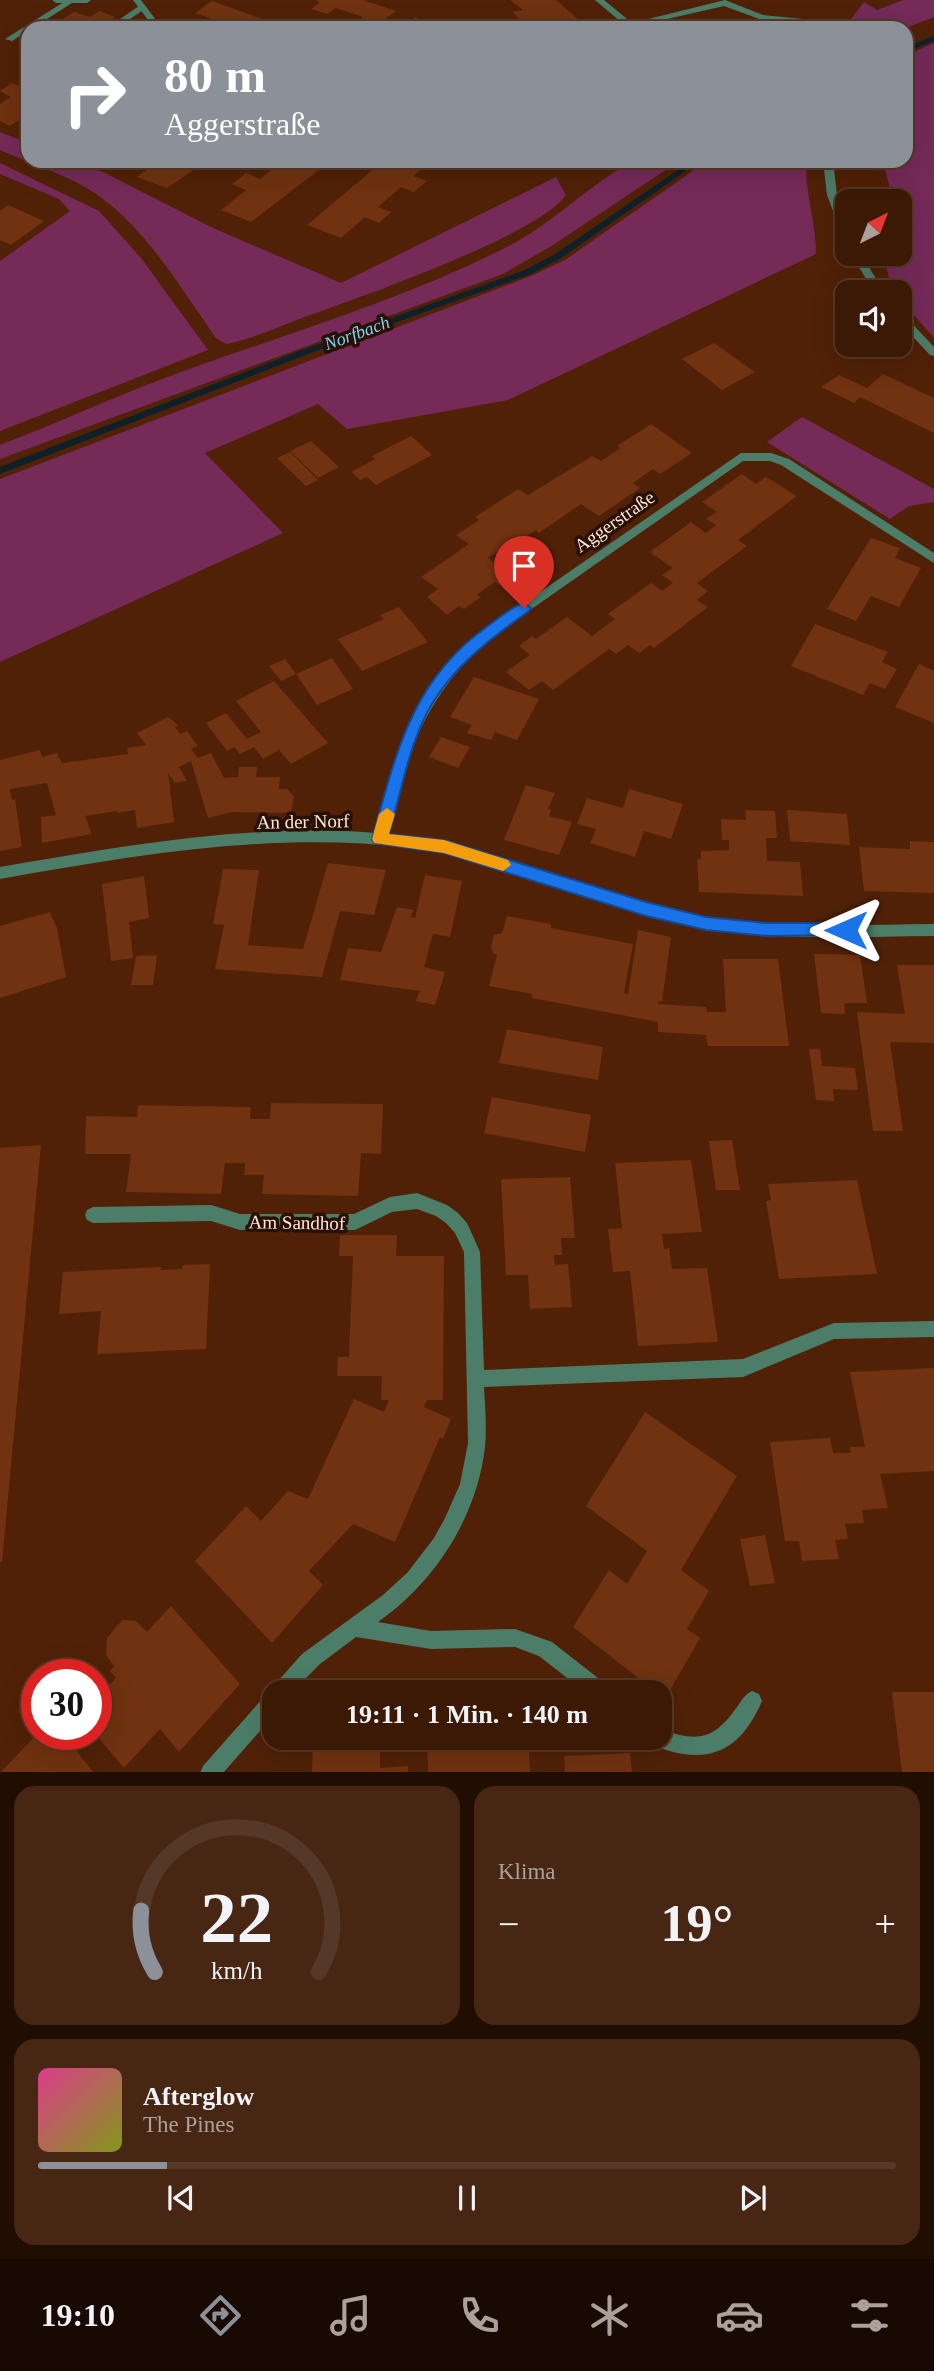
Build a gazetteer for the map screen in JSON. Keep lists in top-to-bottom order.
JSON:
{
  "streets": {
    "street": ["Aggerstraße", "An der Norf", "Am Sandhof"]
  },
  "crossings": [
    ["Aggerstraße", "An der Norf"]
  ],
  "water": ["Norfbach"],
  "north": "top right",
  "page": {
    "turn": ["80 m", "Aggerstraße"],
    "limit": "30",
    "trip": "19:11 · 1 Min. · 140 m",
    "tile": "Klima",
    "heat": ["−", "19°", "+"],
    "song": ["Afterglow", "The Pines"],
    "tabs": "19:10",
    "gauge": ["22", "km/h"]
  }
}
